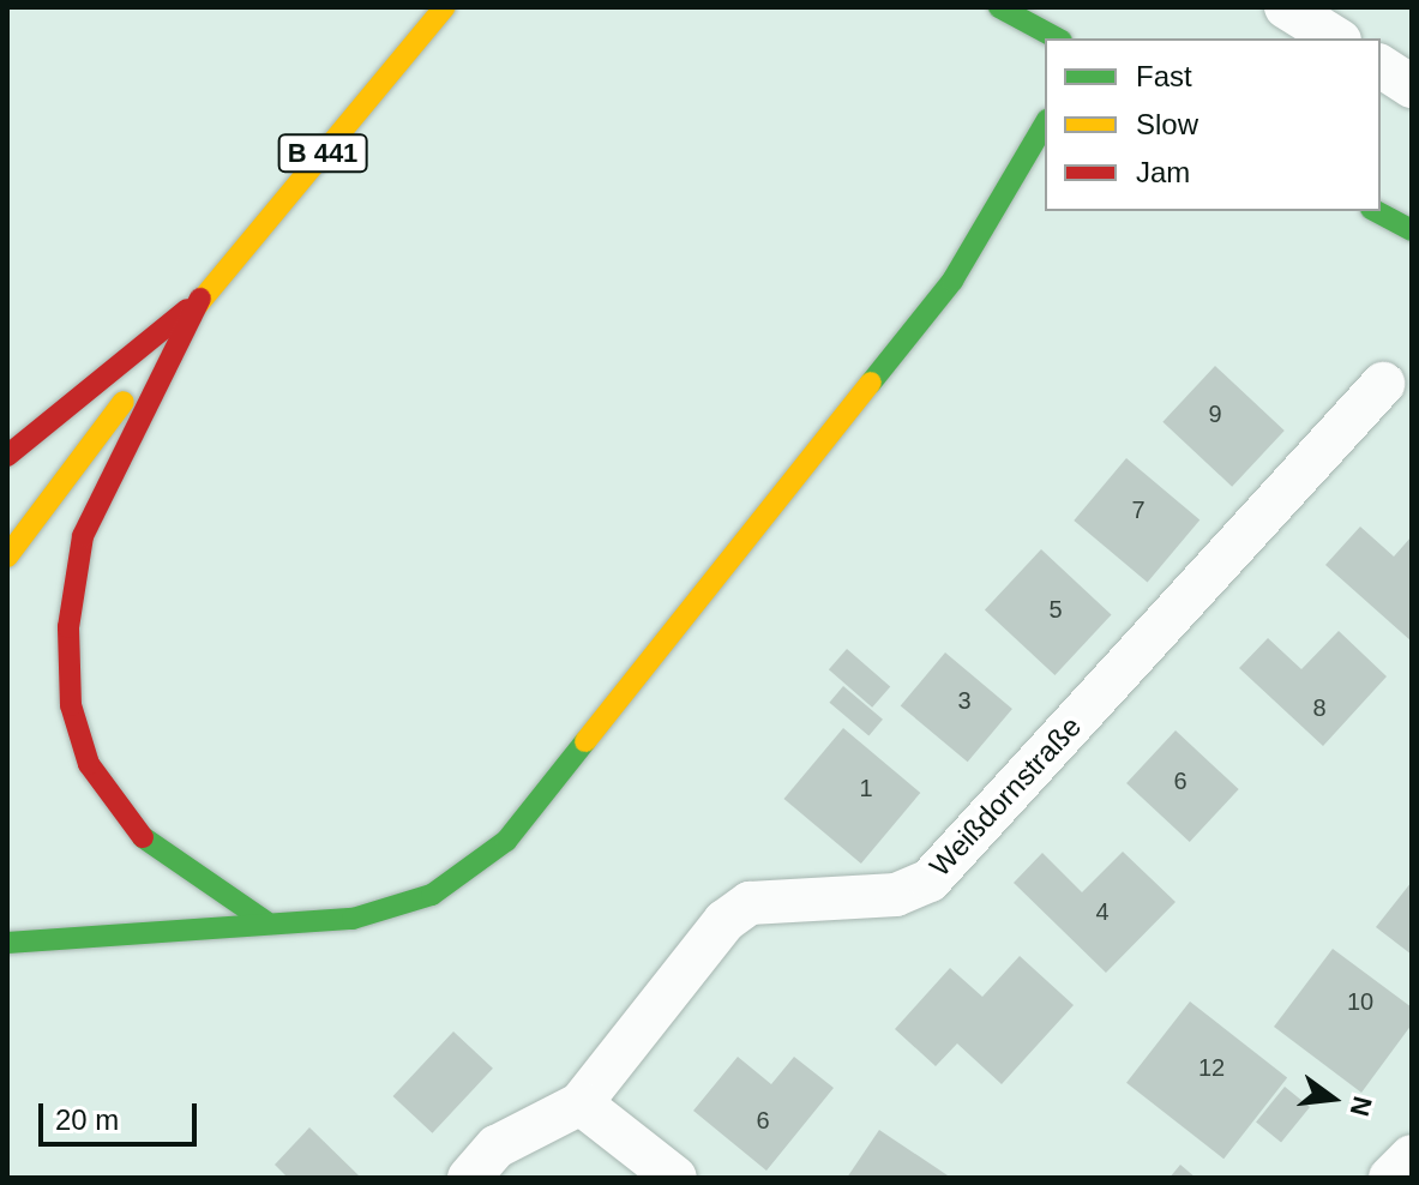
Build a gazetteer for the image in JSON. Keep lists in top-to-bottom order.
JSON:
{
  "streets": {
    "main road": ["B 441"],
    "street": ["Weißdornstraße"]
  },
  "house_numbers": [
    "9",
    "7",
    "5",
    "3",
    "8",
    "6",
    "1",
    "4",
    "10",
    "12",
    "6"
  ],
  "legend": ["Fast", "Slow", "Jam"],
  "scale_bar": "20 m",
  "north": "right"
}
